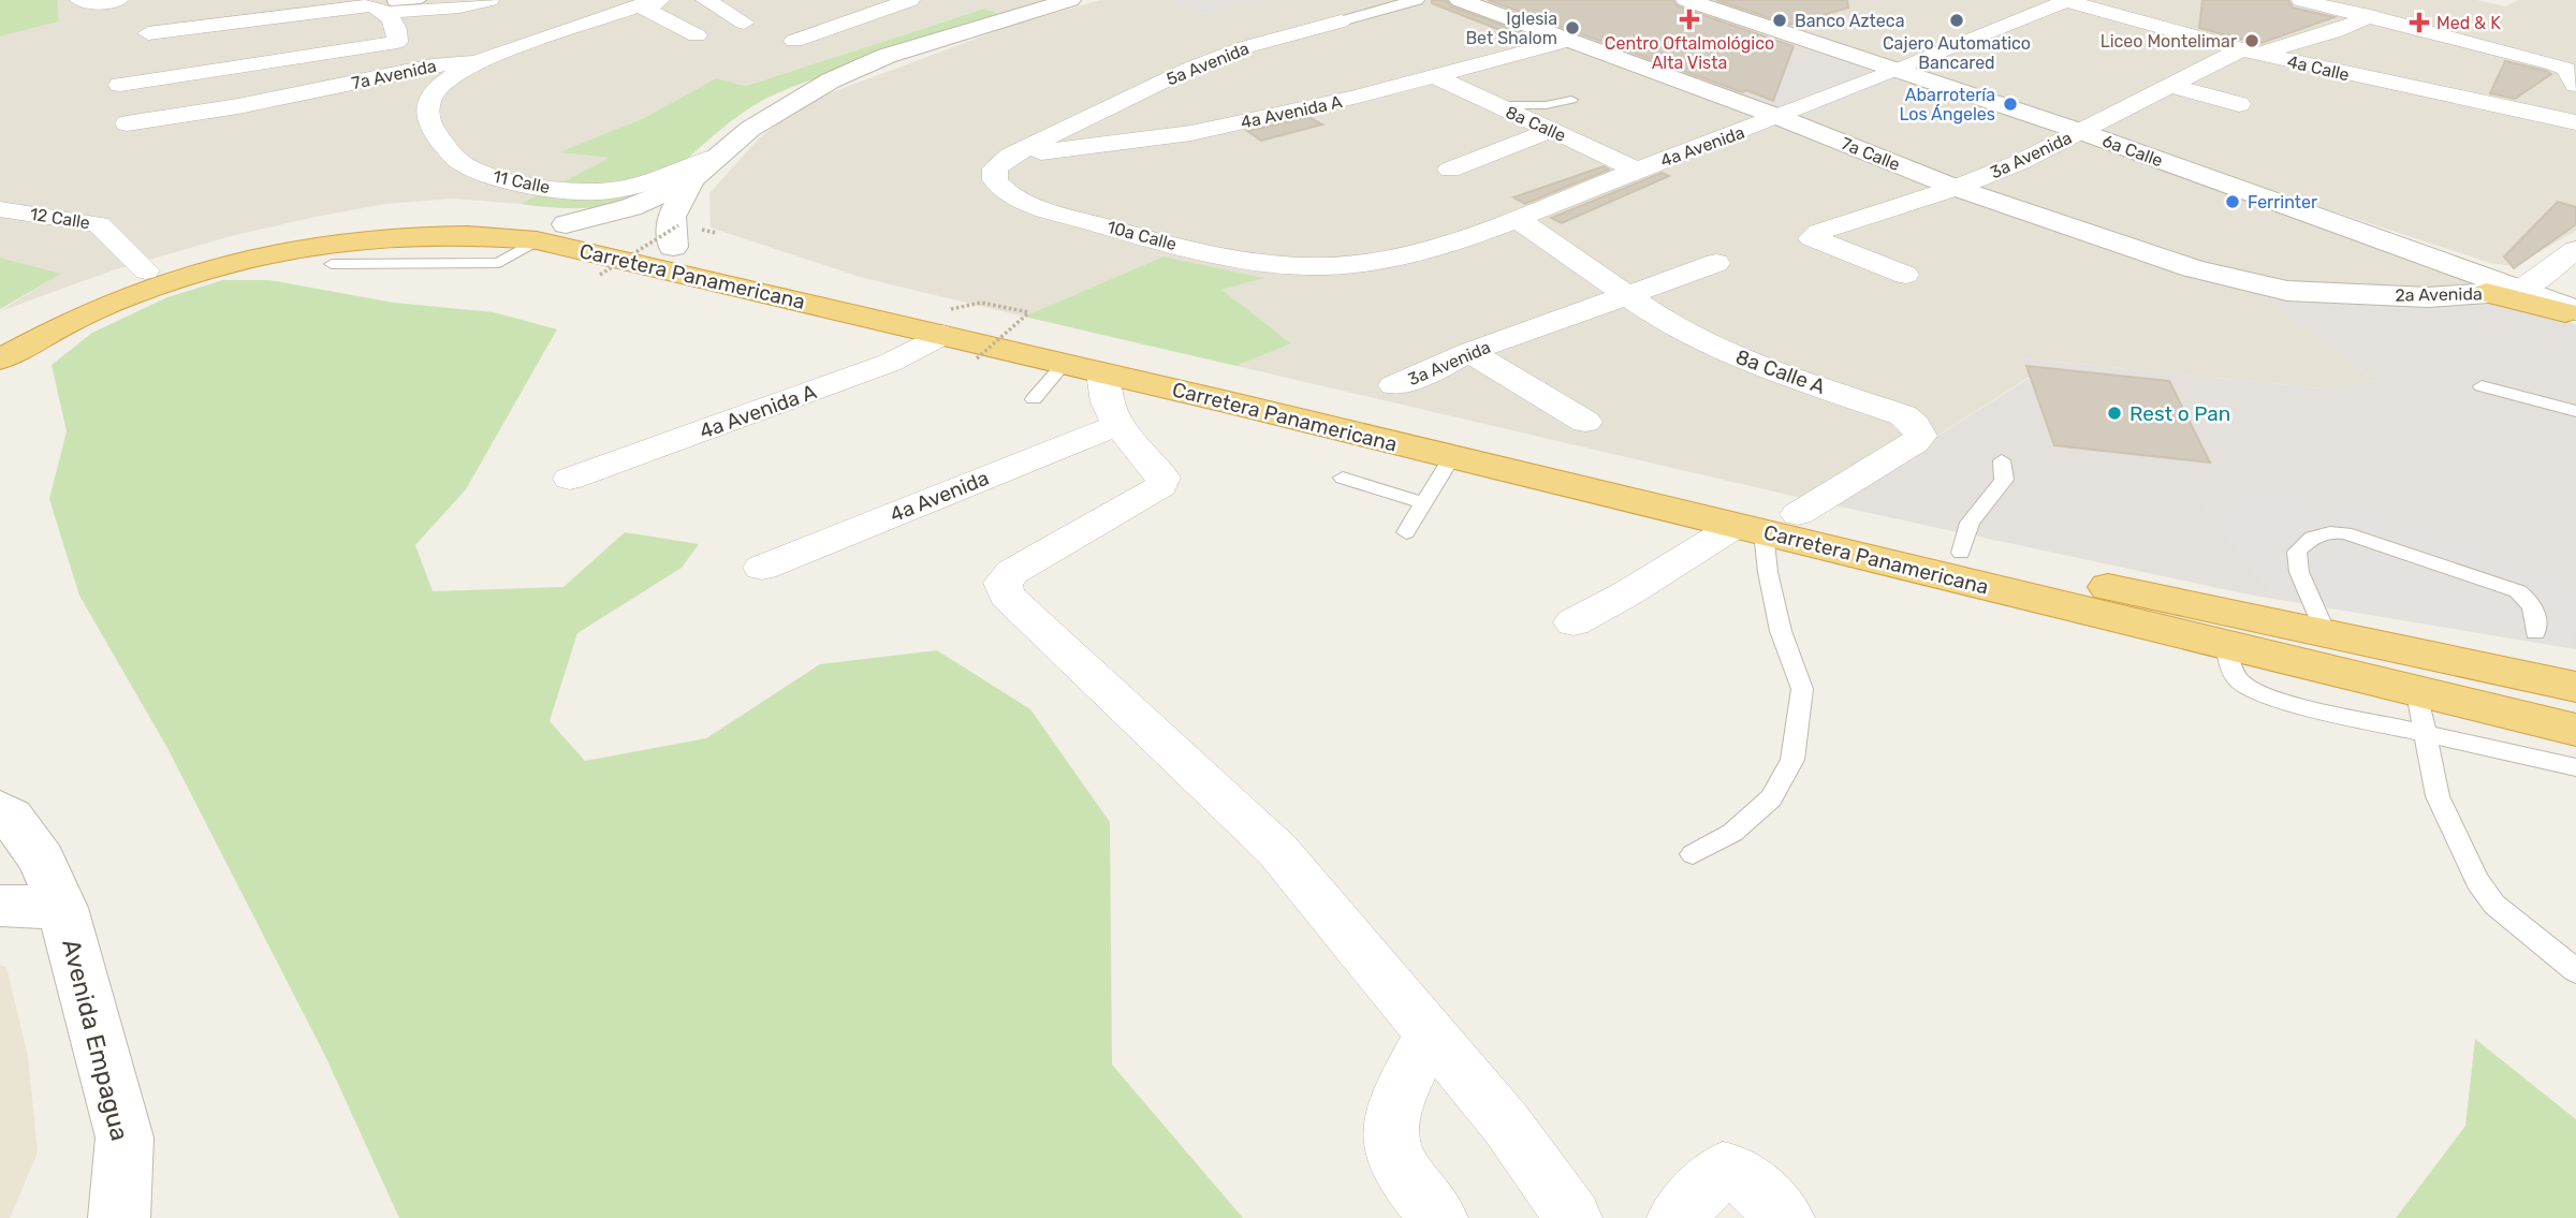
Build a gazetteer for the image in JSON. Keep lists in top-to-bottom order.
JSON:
{
  "streets": {
    "highway": ["Carretera Panamericana"],
    "street": [
      "5a Avenida",
      "4a Calle",
      "7a Avenida",
      "4a Avenida A",
      "8a Calle",
      "4a Avenida",
      "6a Calle",
      "7a Calle",
      "3a Avenida",
      "11 Calle",
      "12 Calle",
      "10a Calle",
      "2a Avenida",
      "8a Calle A",
      "Avenida Empagua"
    ]
  },
  "crossings": [
    ["5a Avenida", "4a Avenida A"],
    ["5a Avenida", "10a Calle"],
    ["4a Calle", "4a Avenida"],
    ["4a Calle", "3a Avenida"],
    ["7a Avenida", "11 Calle"],
    ["4a Avenida A", "8a Calle"],
    ["4a Avenida A", "7a Calle"],
    ["4a Avenida A", "10a Calle"],
    ["4a Avenida A", "Carretera Panamericana"],
    ["8a Calle", "4a Avenida"],
    ["4a Avenida", "6a Calle"],
    ["4a Avenida", "7a Calle"],
    ["4a Avenida", "10a Calle"],
    ["4a Avenida", "8a Calle A"],
    ["6a Calle", "3a Avenida"],
    ["6a Calle", "2a Avenida"],
    ["7a Calle", "3a Avenida"],
    ["7a Calle", "2a Avenida"],
    ["3a Avenida", "8a Calle A"],
    ["12 Calle", "Carretera Panamericana"],
    ["Carretera Panamericana", "8a Calle A"]
  ],
  "places": {
    "health": ["Centro Oftalmológico Alta Vista", "Med & K"],
    "other": [
      "Banco Azteca",
      "Cajero Automatico Bancared",
      "Iglesia Bet Shalom",
      "Liceo Montelimar",
      "Abarrotería Los Ángeles",
      "Ferrinter",
      "Rest o Pan"
    ]
  }
}
